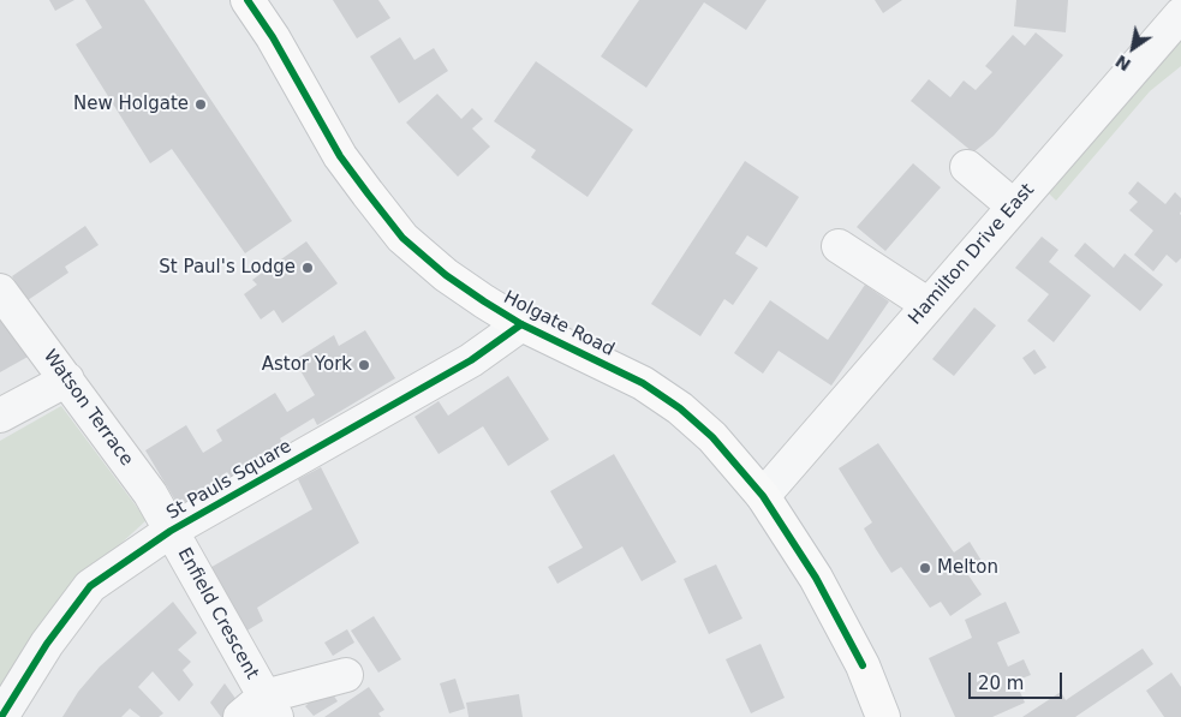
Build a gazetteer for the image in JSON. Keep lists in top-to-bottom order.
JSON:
{
  "streets": {
    "main road": ["Holgate Road"],
    "street": [
      "Hamilton Drive East",
      "Watson Terrace",
      "St Pauls Square",
      "Enfield Crescent"
    ]
  },
  "crossings": [
    ["Hamilton Drive East", "Holgate Road"],
    ["Holgate Road", "St Pauls Square"],
    ["Watson Terrace", "St Pauls Square"],
    ["Watson Terrace", "Enfield Crescent"],
    ["St Pauls Square", "Enfield Crescent"]
  ],
  "places": [
    "New Holgate",
    "St Paul's Lodge",
    "Astor York",
    "Melton"
  ],
  "scale_bar": "20 m",
  "north": "bottom left"
}
